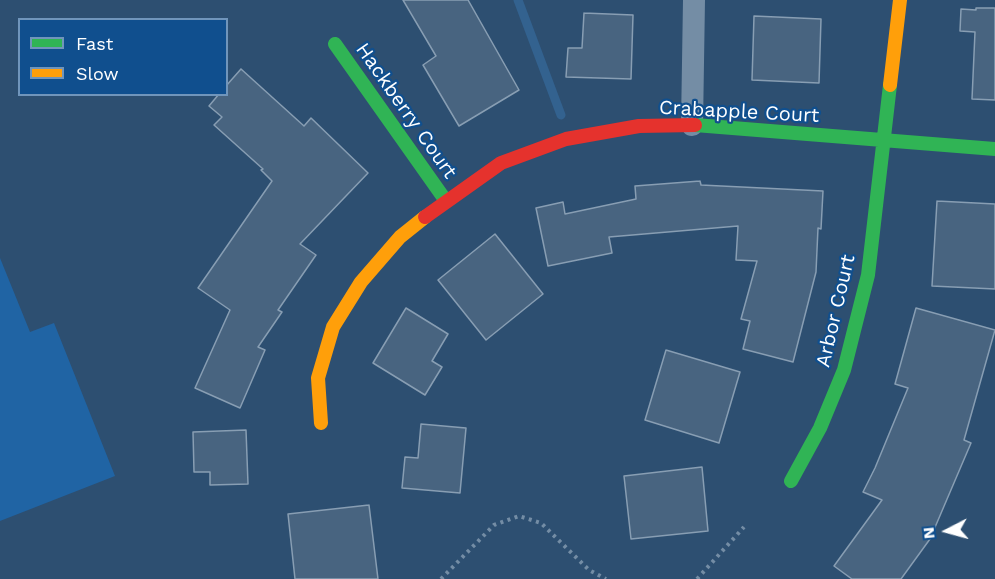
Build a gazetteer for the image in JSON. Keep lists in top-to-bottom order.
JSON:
{
  "streets": {
    "street": ["Hackberry Court", "Crabapple Court", "Arbor Court"]
  },
  "crossings": [
    ["Hackberry Court", "Crabapple Court"],
    ["Crabapple Court", "Arbor Court"]
  ],
  "legend": ["Fast", "Slow"],
  "north": "left"
}
